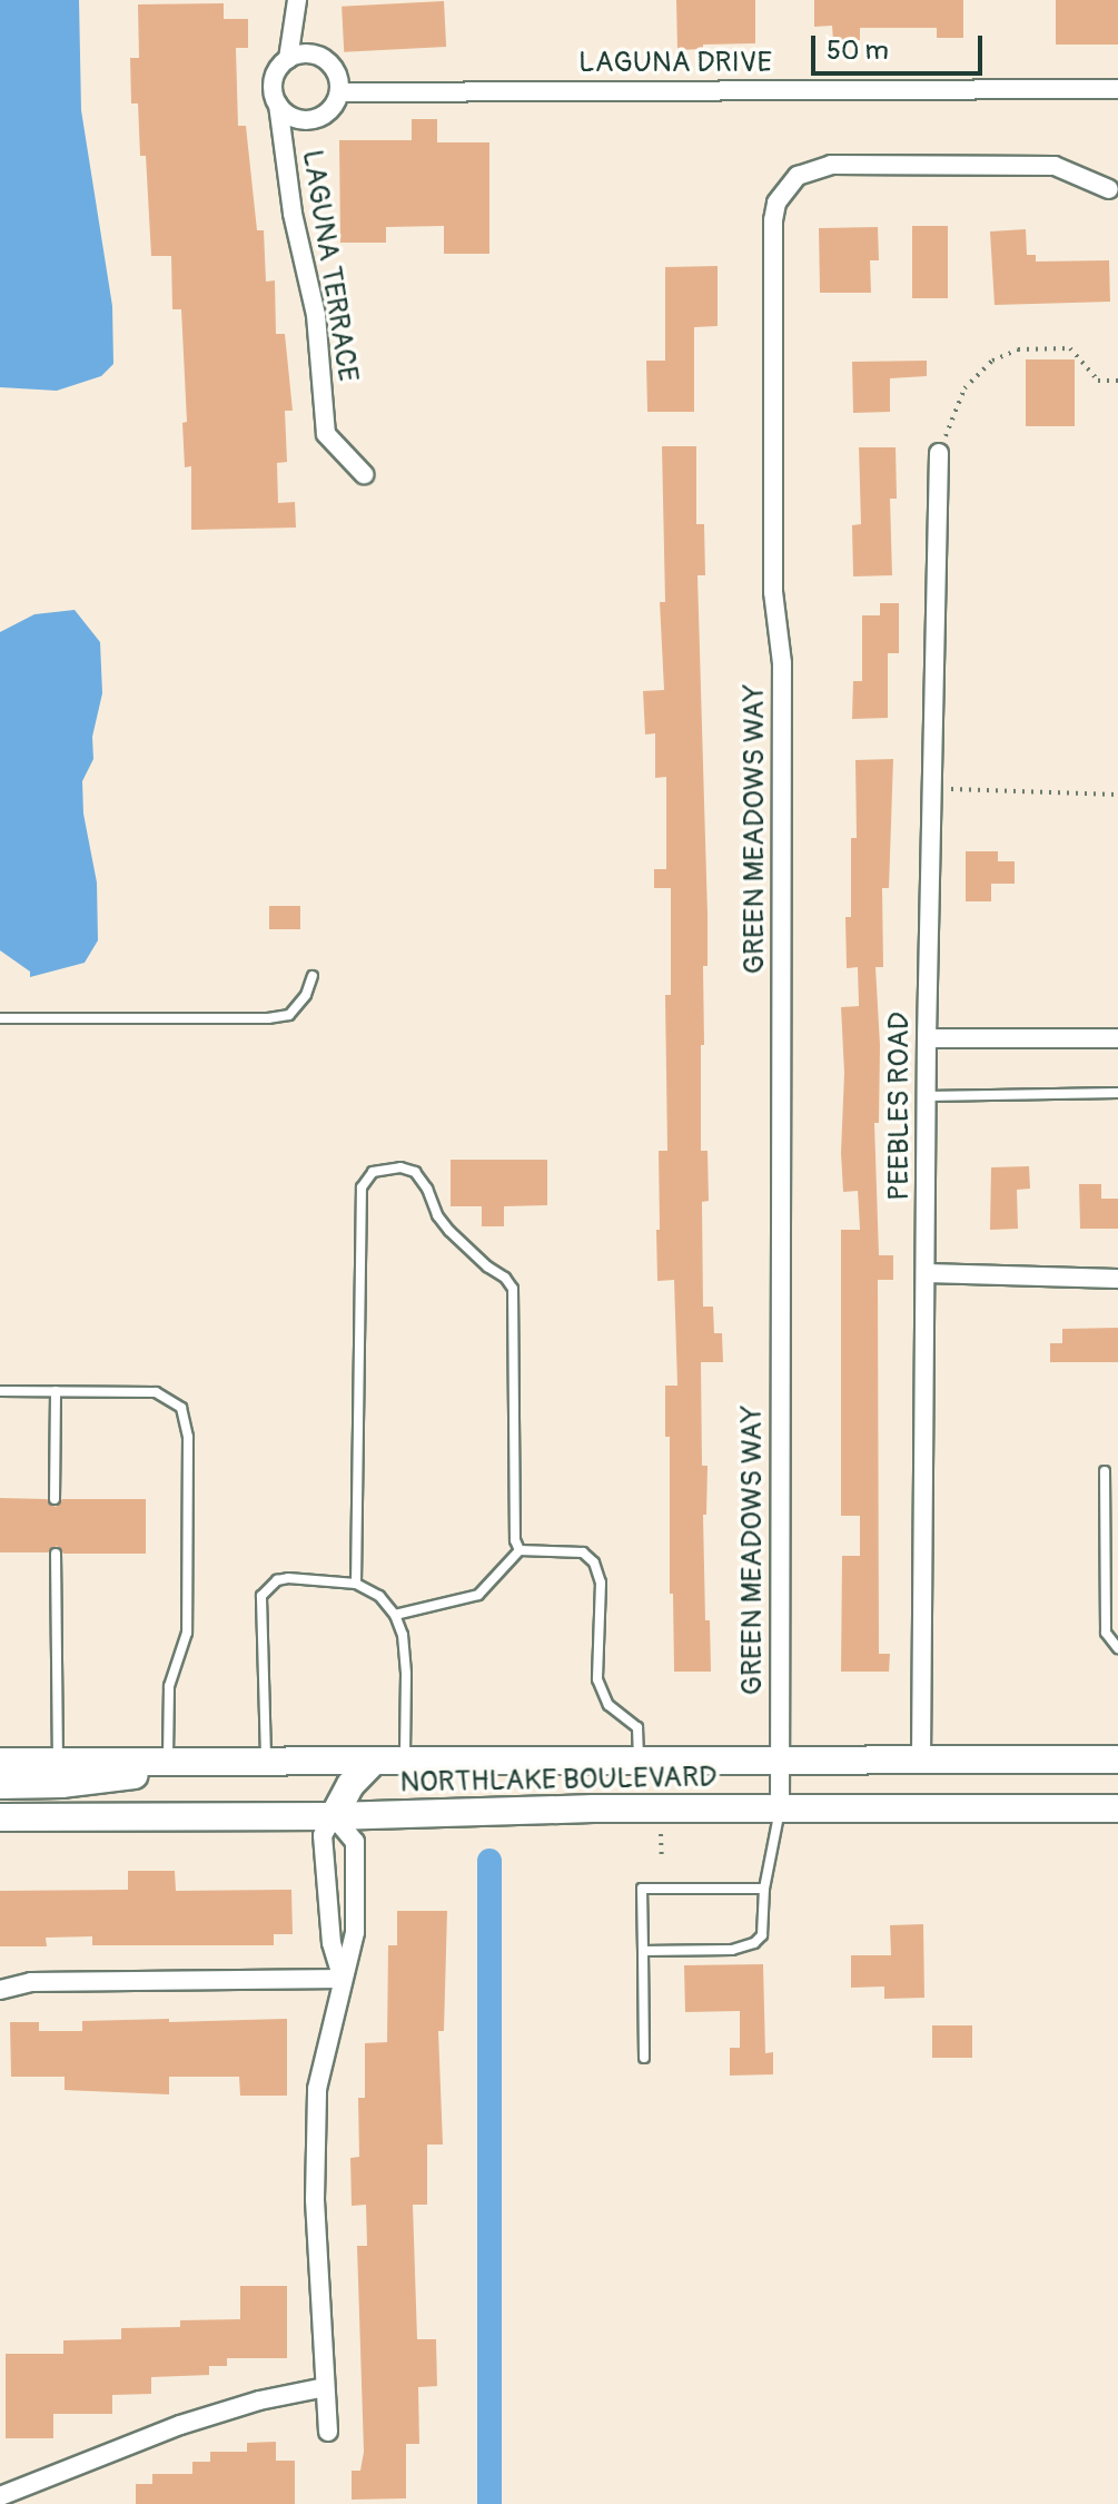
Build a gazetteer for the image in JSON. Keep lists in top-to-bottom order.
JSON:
{
  "streets": {
    "main road": ["NORTHLAKE BOULEVARD"],
    "street": [
      "LAGUNA DRIVE",
      "LAGUNA TERRACE",
      "GREEN MEADOWS WAY",
      "PEEBLES ROAD"
    ]
  },
  "crossings": [
    ["LAGUNA DRIVE", "LAGUNA TERRACE"],
    ["GREEN MEADOWS WAY", "NORTHLAKE BOULEVARD"],
    ["PEEBLES ROAD", "NORTHLAKE BOULEVARD"]
  ],
  "scale_bar": "50 m"
}
